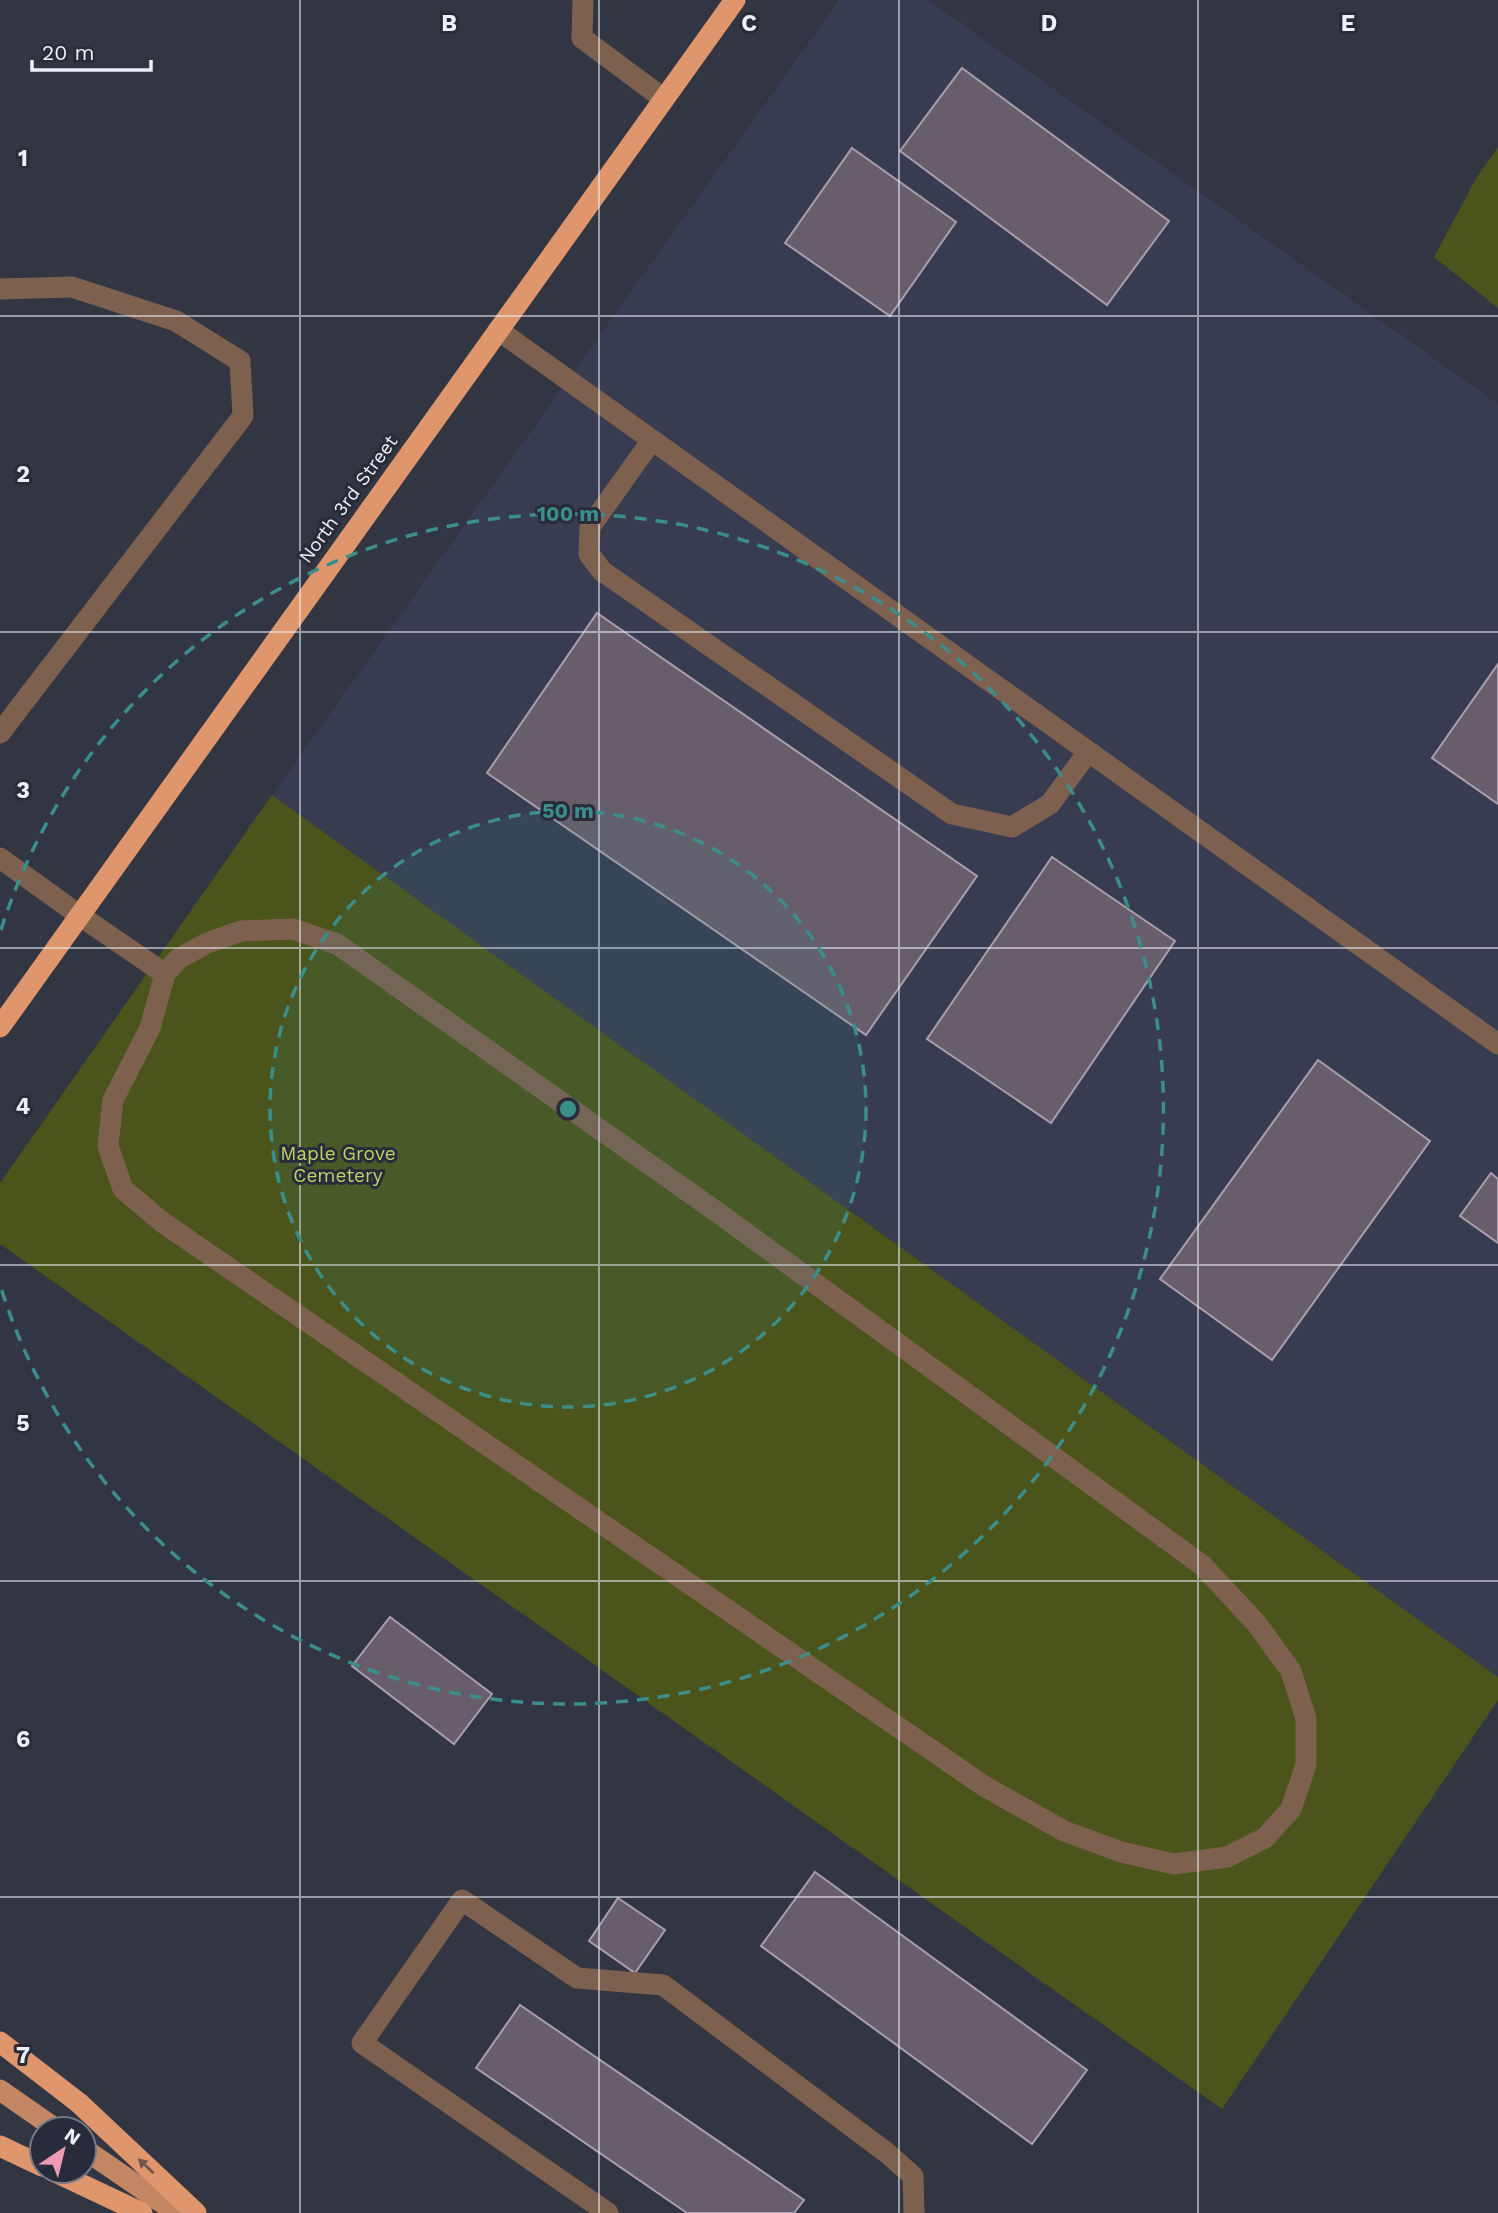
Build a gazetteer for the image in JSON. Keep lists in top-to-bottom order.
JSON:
{
  "streets": {
    "highway": ["North 3rd Street"]
  },
  "parks": ["Maple Grove Cemetery"],
  "scale_bar": "20 m",
  "north": "top right",
  "grid": {
    "columns": [
      "B",
      "C",
      "D",
      "E"
    ],
    "rows": [
      "1",
      "2",
      "3",
      "4",
      "5",
      "6",
      "7"
    ]
  },
  "rings": ["100 m", "50 m"]
}
